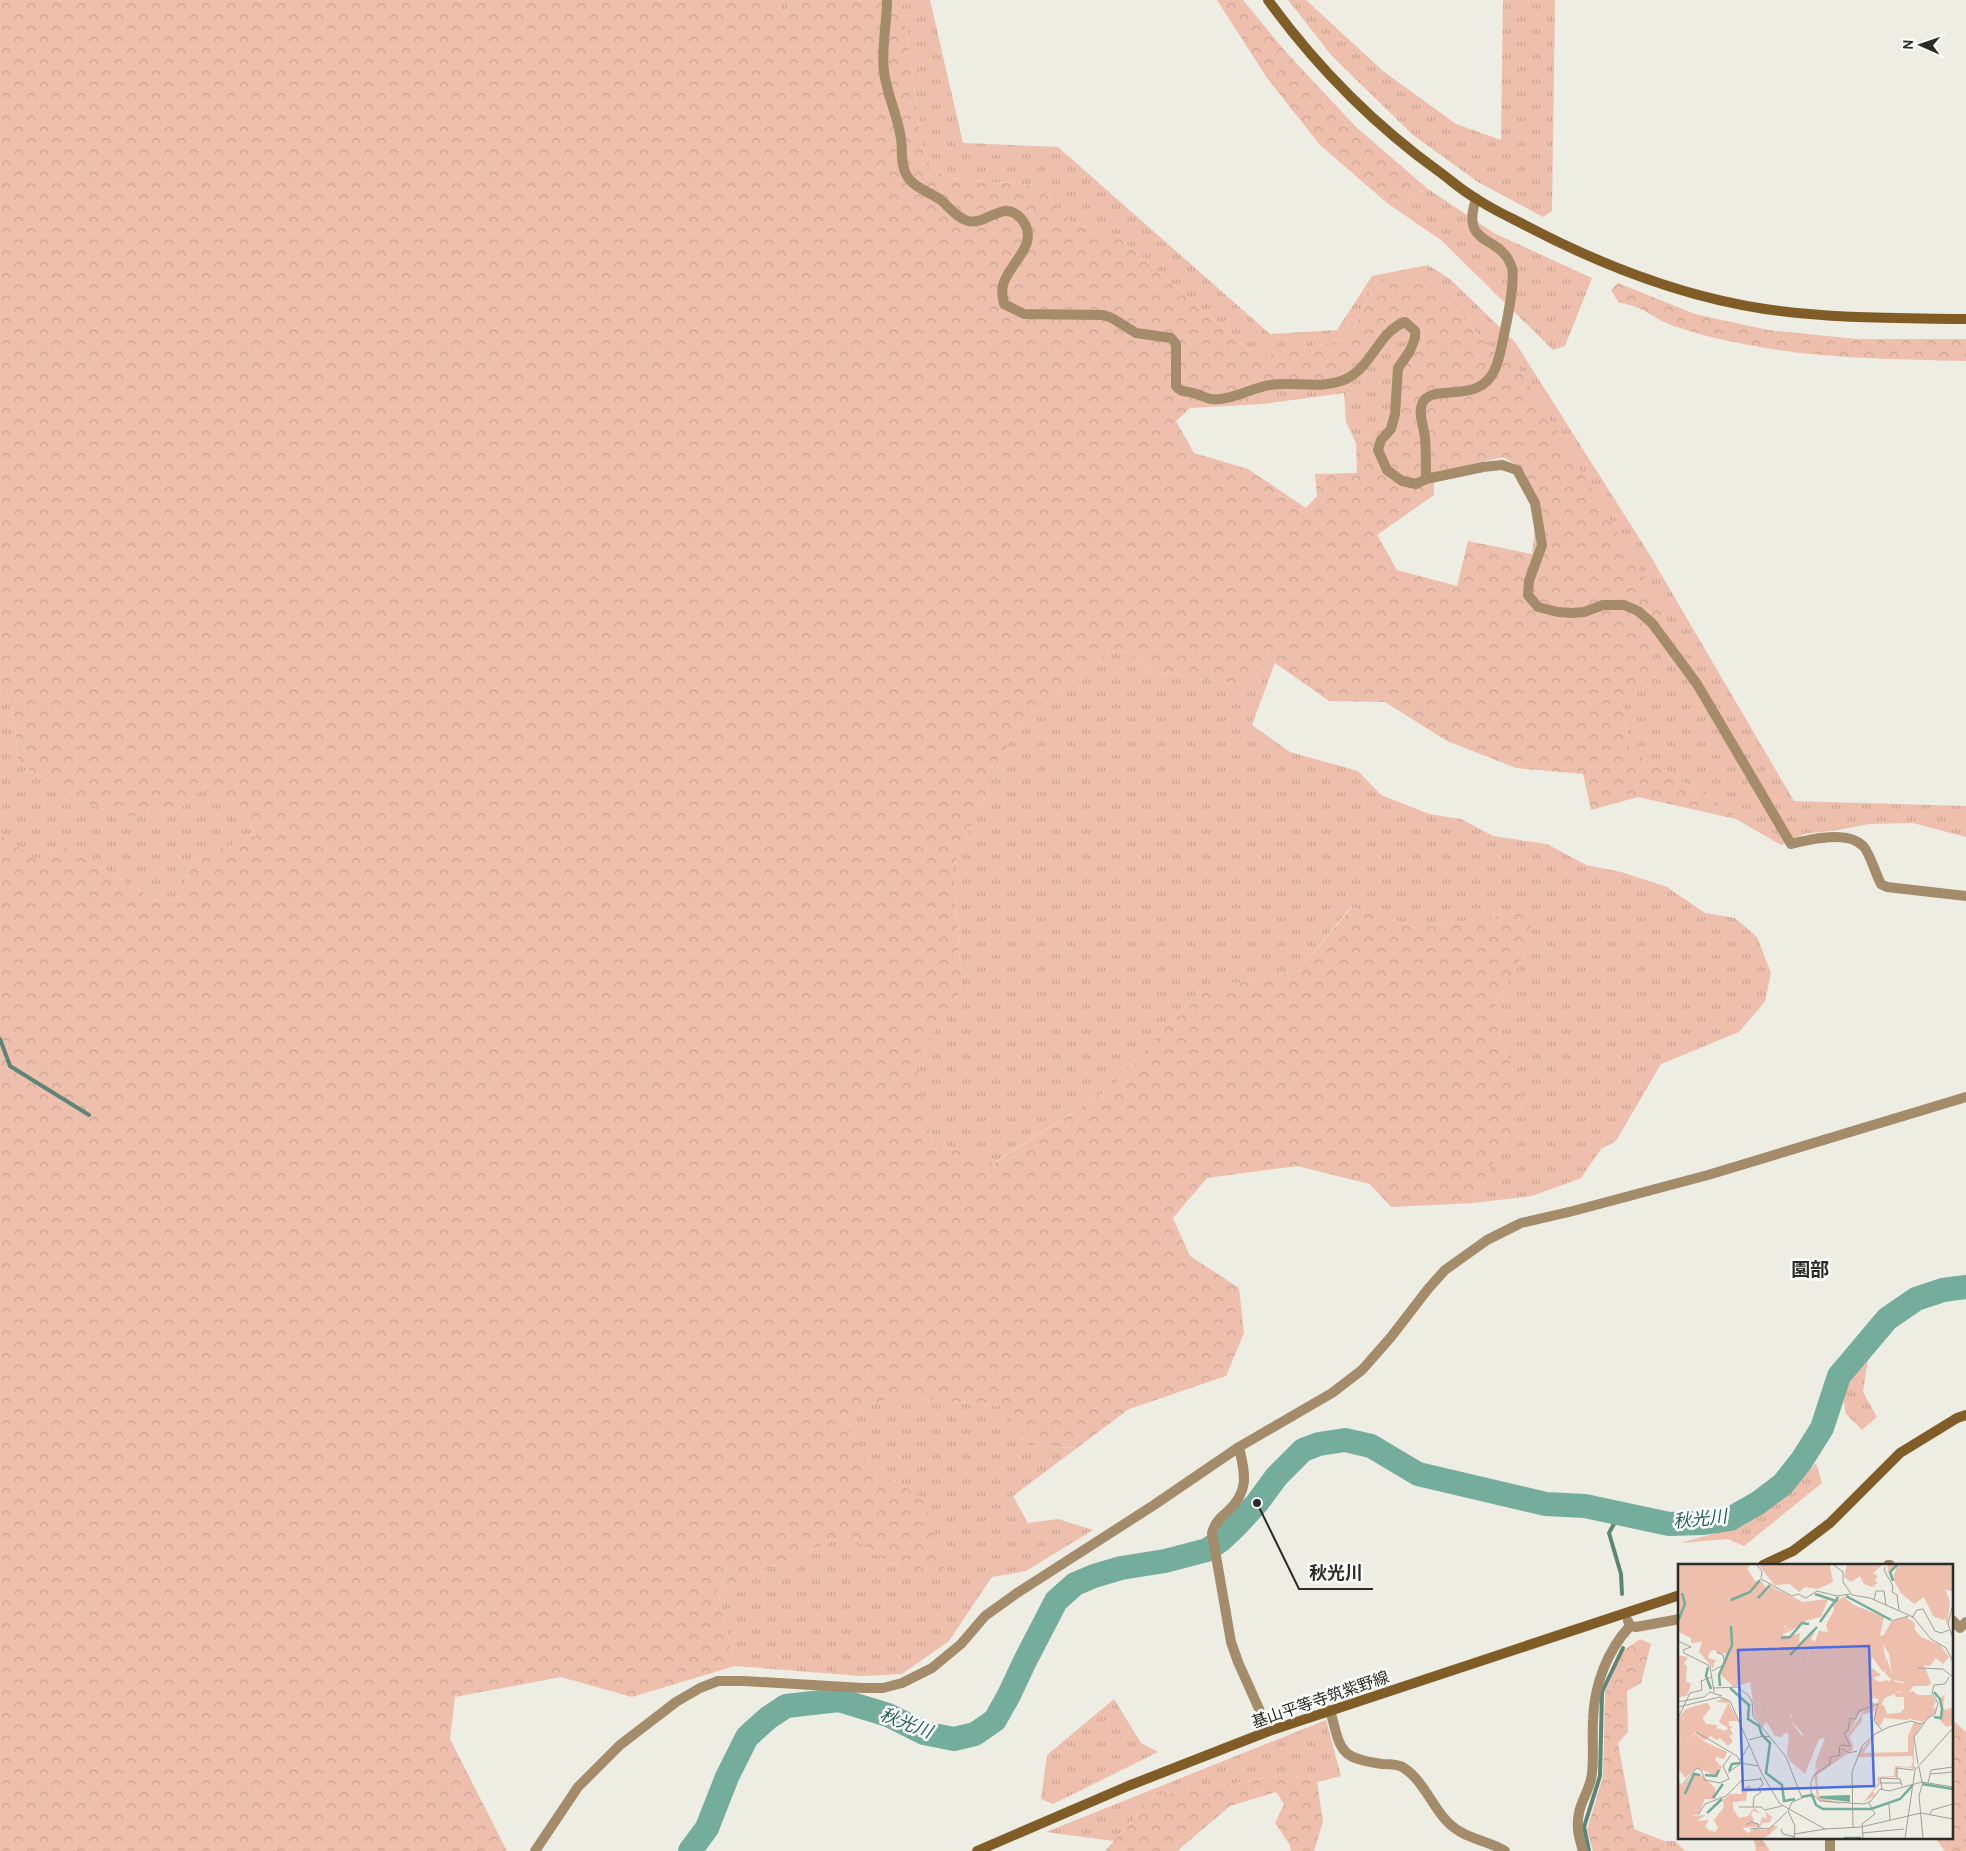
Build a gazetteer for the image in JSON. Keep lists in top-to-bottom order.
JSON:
{
  "streets": {
    "main road": ["基山平等寺筑紫野線"]
  },
  "districts": ["園部"],
  "water": ["秋光川"],
  "places": ["秋光川"],
  "north": "left"
}
